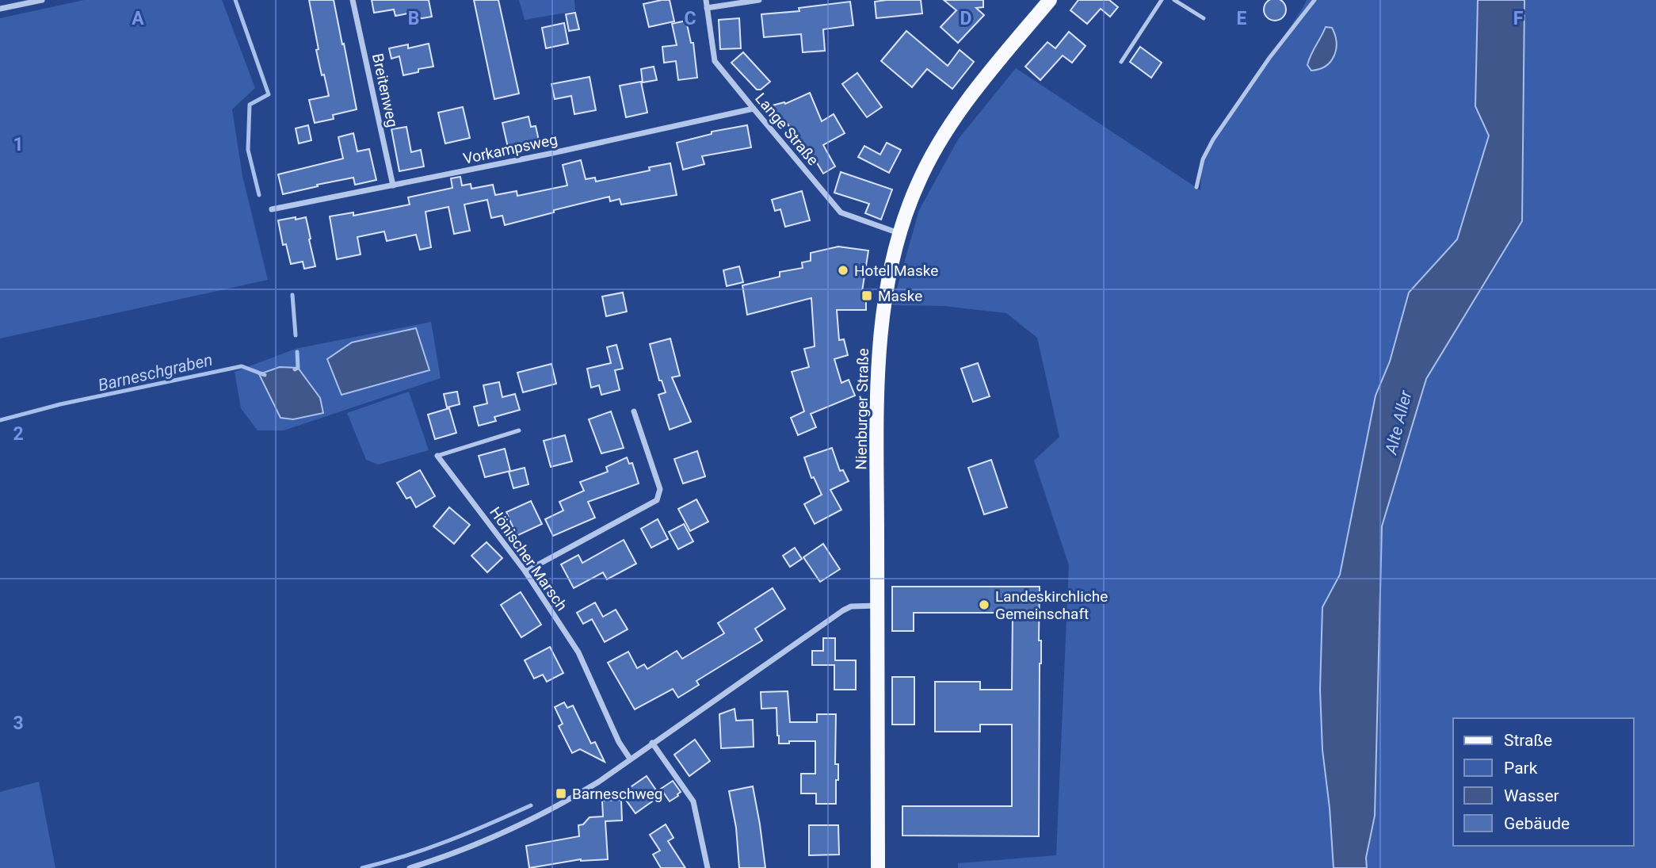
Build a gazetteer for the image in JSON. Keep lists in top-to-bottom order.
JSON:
{
  "streets": {
    "main road": ["Nienburger Straße"],
    "street": [
      "Breitenweg",
      "Lange Straße",
      "Vorkampsweg",
      "Hönischer Marsch"
    ]
  },
  "crossings": [
    ["Breitenweg", "Vorkampsweg"],
    ["Lange Straße", "Vorkampsweg"],
    ["Lange Straße", "Nienburger Straße"]
  ],
  "water": ["Barneschgraben", "Alte Aller"],
  "places": {
    "other": ["Hotel Maske", "Landeskirchliche Gemeinschaft"],
    "transit": ["Maske", "Barneschweg"]
  },
  "legend": [
    "Straße",
    "Park",
    "Wasser",
    "Gebäude"
  ],
  "grid": {
    "columns": [
      "A",
      "B",
      "C",
      "D",
      "E",
      "F"
    ],
    "rows": ["1", "2", "3"]
  }
}
